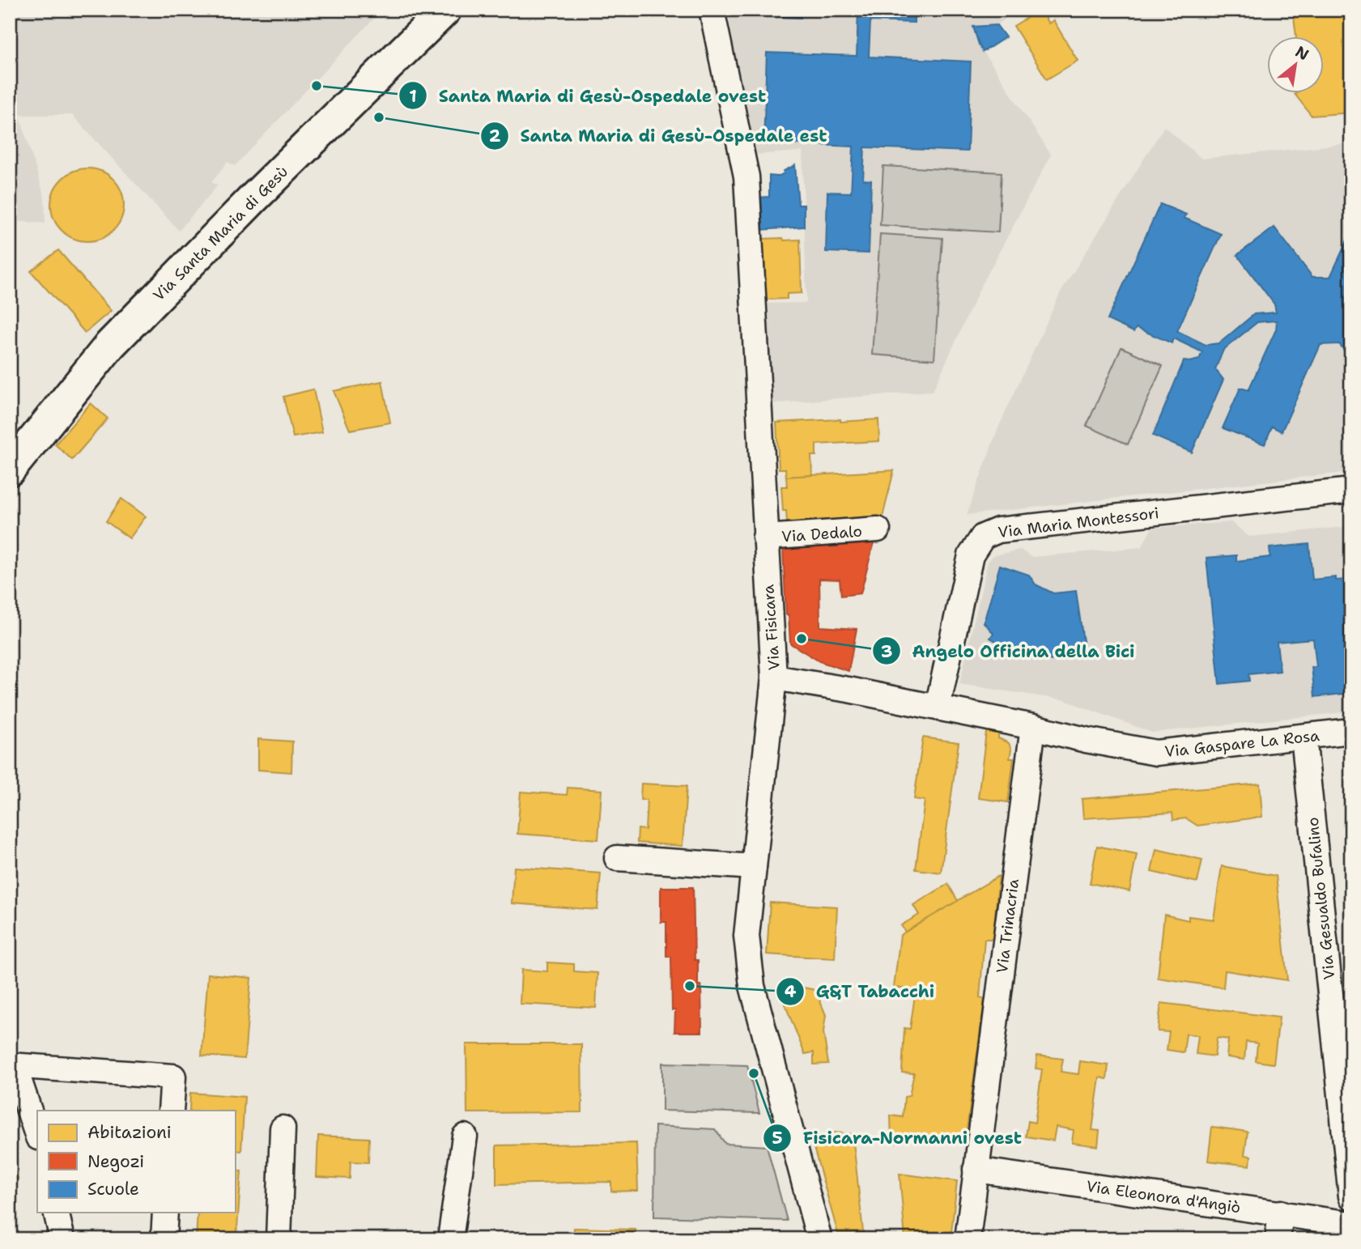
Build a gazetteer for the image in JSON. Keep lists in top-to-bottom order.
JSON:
{
  "streets": {
    "main road": ["Via Santa Maria di Gesù"],
    "street": [
      "Via Maria Montessori",
      "Via Dedalo",
      "Via Fisicara",
      "Via Gaspare La Rosa",
      "Via Gesualdo Bufalino",
      "Via Trinacria",
      "Via Eleonora d'Angiò"
    ]
  },
  "crossings": [
    ["Via Dedalo", "Via Fisicara"],
    ["Via Gaspare La Rosa", "Via Gesualdo Bufalino"],
    ["Via Gaspare La Rosa", "Via Trinacria"],
    ["Via Trinacria", "Via Eleonora d'Angiò"]
  ],
  "places": [
    "Santa Maria di Gesù-Ospedale ovest",
    "Santa Maria di Gesù-Ospedale est",
    "Angelo Officina della Bici",
    "G&T Tabacchi",
    "Fisicara-Normanni ovest"
  ],
  "legend": ["Abitazioni", "Negozi", "Scuole"],
  "north": "top right"
}
